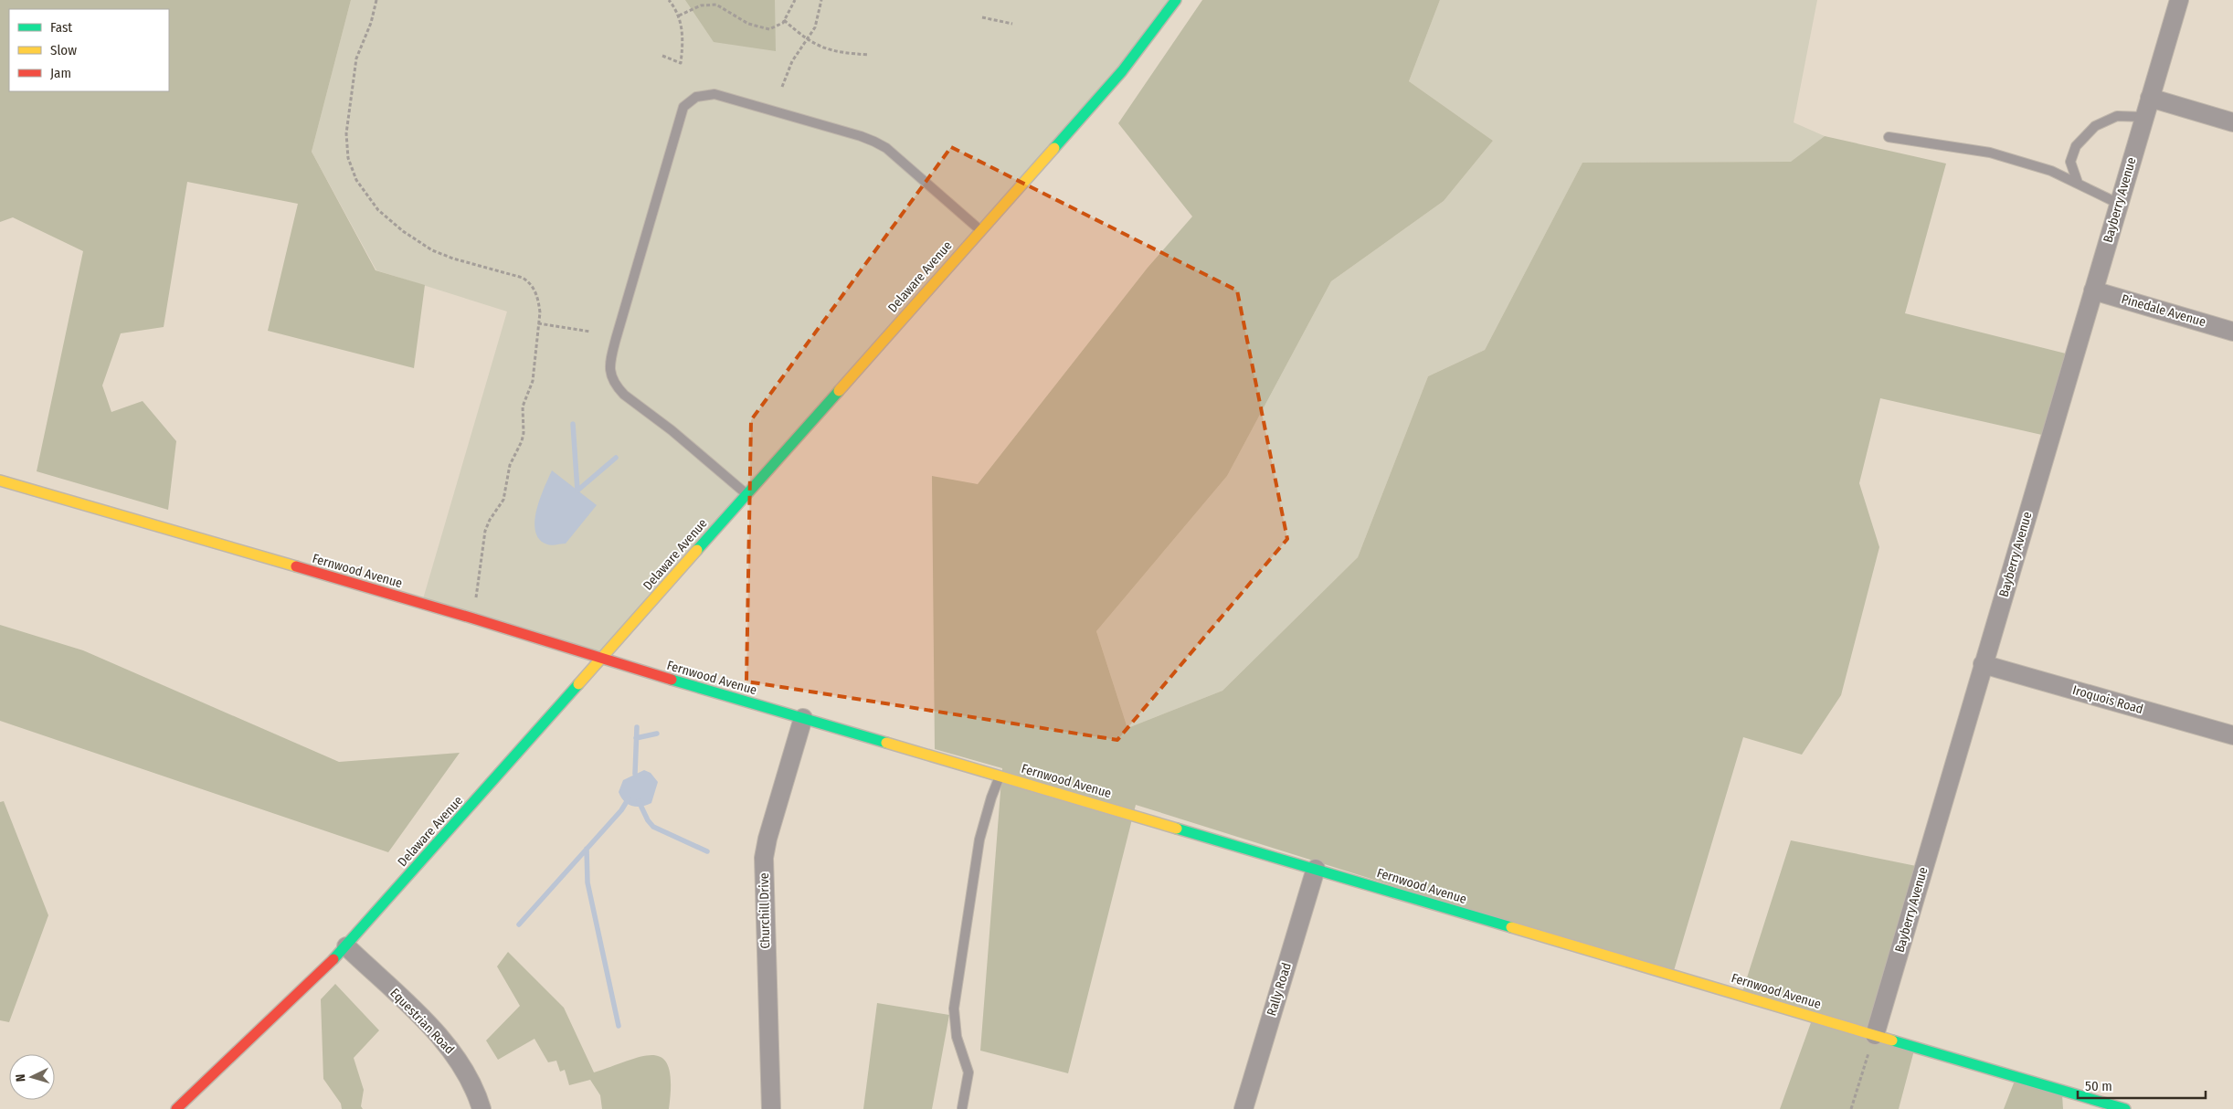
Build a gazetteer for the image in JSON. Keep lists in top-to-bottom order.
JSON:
{
  "streets": {
    "street": [
      "Bayberry Avenue",
      "Delaware Avenue",
      "Pinedale Avenue",
      "Fernwood Avenue",
      "Iroquois Road",
      "Churchill Drive",
      "Rally Road",
      "Equestrian Road"
    ]
  },
  "crossings": [
    ["Bayberry Avenue", "Pinedale Avenue"],
    ["Bayberry Avenue", "Fernwood Avenue"],
    ["Bayberry Avenue", "Iroquois Road"],
    ["Delaware Avenue", "Fernwood Avenue"],
    ["Delaware Avenue", "Equestrian Road"],
    ["Fernwood Avenue", "Churchill Drive"],
    ["Fernwood Avenue", "Rally Road"]
  ],
  "legend": ["Fast", "Slow", "Jam"],
  "scale_bar": "50 m",
  "north": "left"
}
